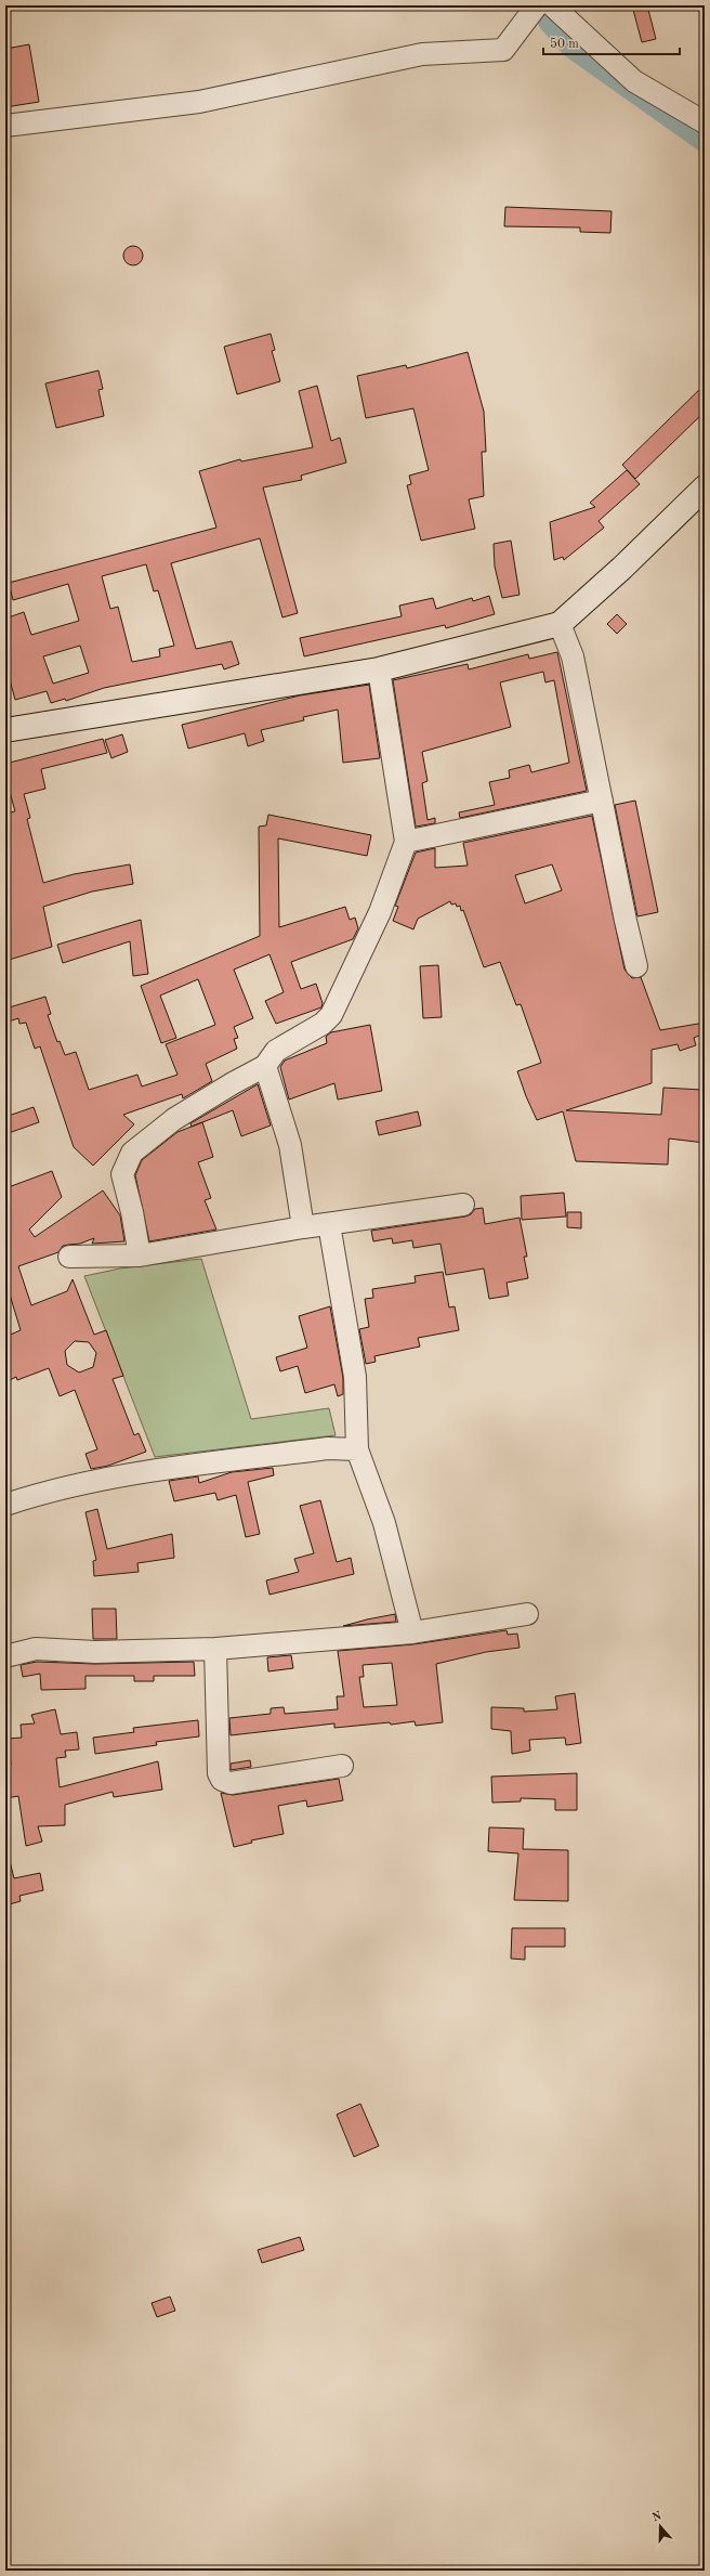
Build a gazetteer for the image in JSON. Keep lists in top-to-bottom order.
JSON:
{
  "scale_bar": "50 m",
  "north": "top"
}
